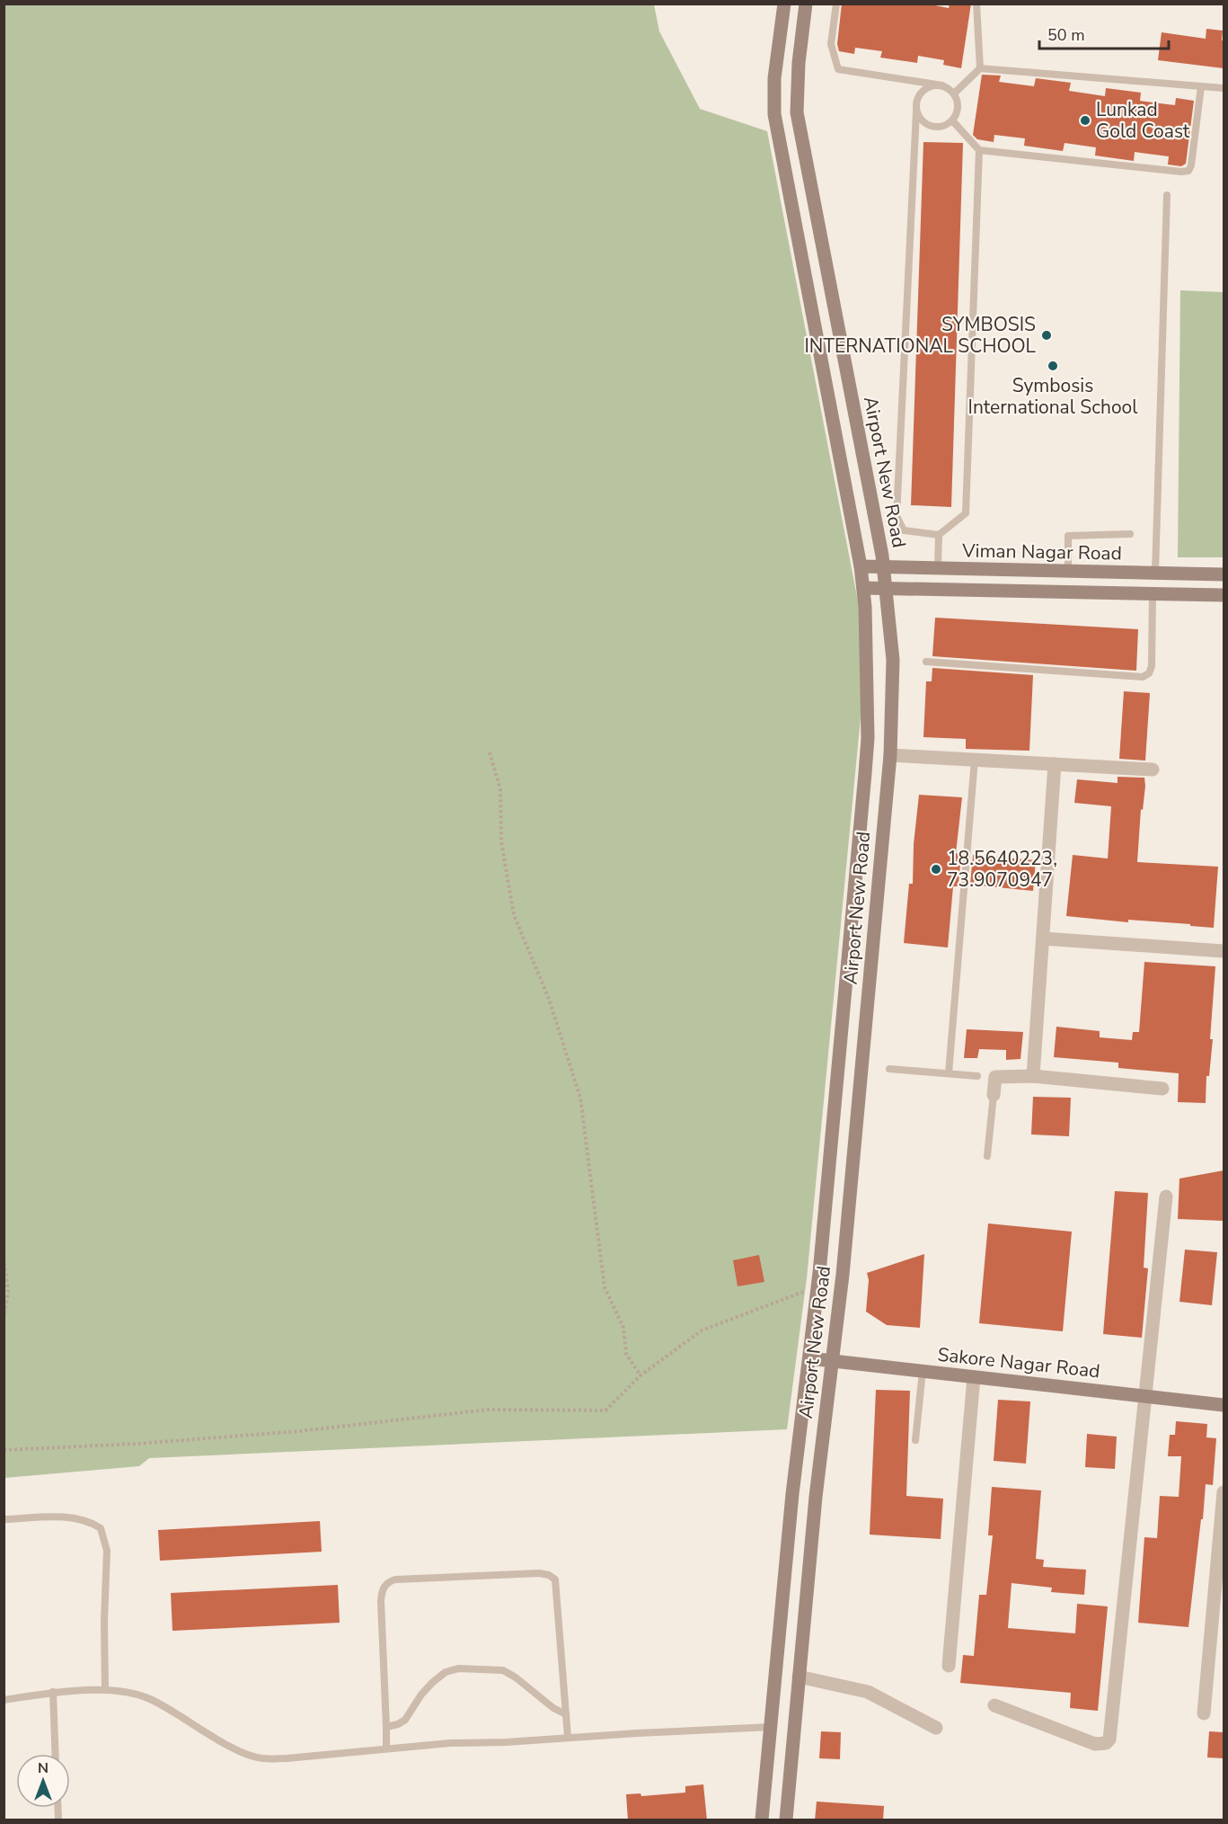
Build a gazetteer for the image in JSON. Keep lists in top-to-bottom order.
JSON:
{
  "streets": {
    "main road": ["Airport New Road", "Viman Nagar Road", "Sakore Nagar Road"]
  },
  "crossings": [
    ["Airport New Road", "Viman Nagar Road"],
    ["Airport New Road", "Sakore Nagar Road"]
  ],
  "places": [
    "Lunkad Gold Coast",
    "SYMBOSIS INTERNATIONAL SCHOOL",
    "Symbosis International School",
    "18.5640223, 73.9070947"
  ],
  "scale_bar": "50 m",
  "north": "top"
}
